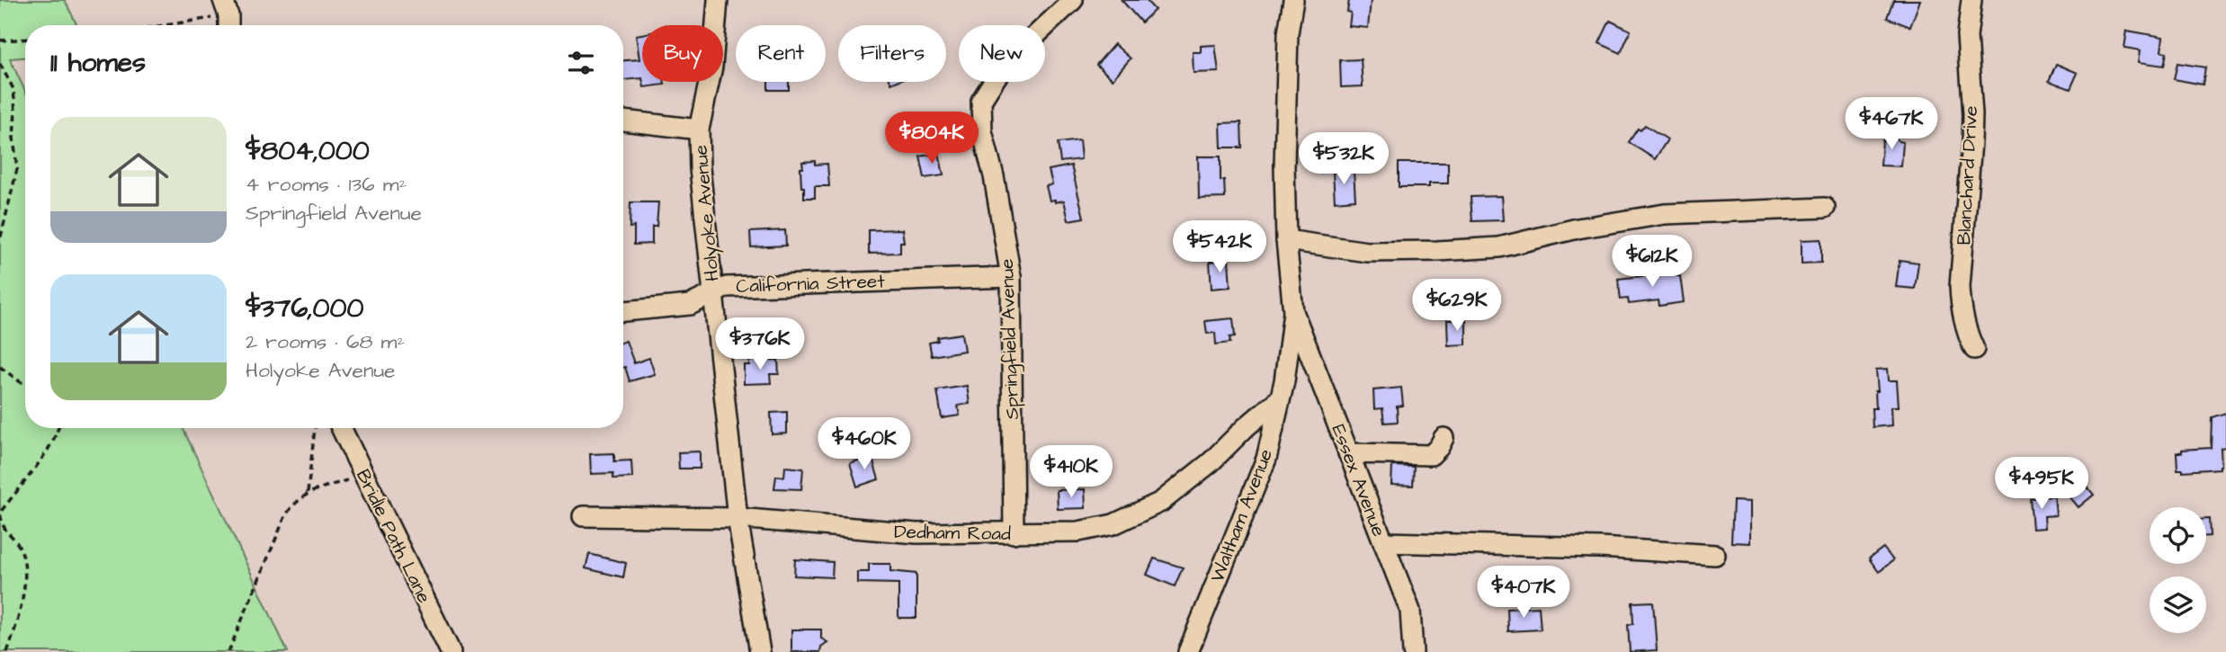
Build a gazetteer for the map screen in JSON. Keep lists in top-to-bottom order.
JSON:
{
  "streets": {
    "street": [
      "Blanchard Drive",
      "Holyoke Avenue",
      "California Street",
      "Springfield Avenue",
      "Essex Avenue",
      "Waltham Avenue",
      "Dedham Road",
      "Bridle Path Lane"
    ]
  },
  "crossings": [
    ["Holyoke Avenue", "California Street"],
    ["Holyoke Avenue", "Dedham Road"],
    ["California Street", "Springfield Avenue"],
    ["Springfield Avenue", "Dedham Road"],
    ["Essex Avenue", "Waltham Avenue"],
    ["Waltham Avenue", "Dedham Road"]
  ],
  "page": {
    "chip": [
      "Buy",
      "Rent",
      "Filters",
      "New"
    ],
    "heading": "11 homes",
    "price": [
      "$467K",
      "$804K",
      "$532K",
      "$542K",
      "$612K",
      "$629K",
      "$376K",
      "$460K",
      "$410K",
      "$495K",
      "$407K"
    ],
    "list": [
      {
        "name": "$804,000",
        "note": "4 rooms · 136 m² · Springfield Avenue"
      },
      {
        "name": "$376,000",
        "note": "2 rooms · 68 m² · Holyoke Avenue"
      }
    ]
  }
}
